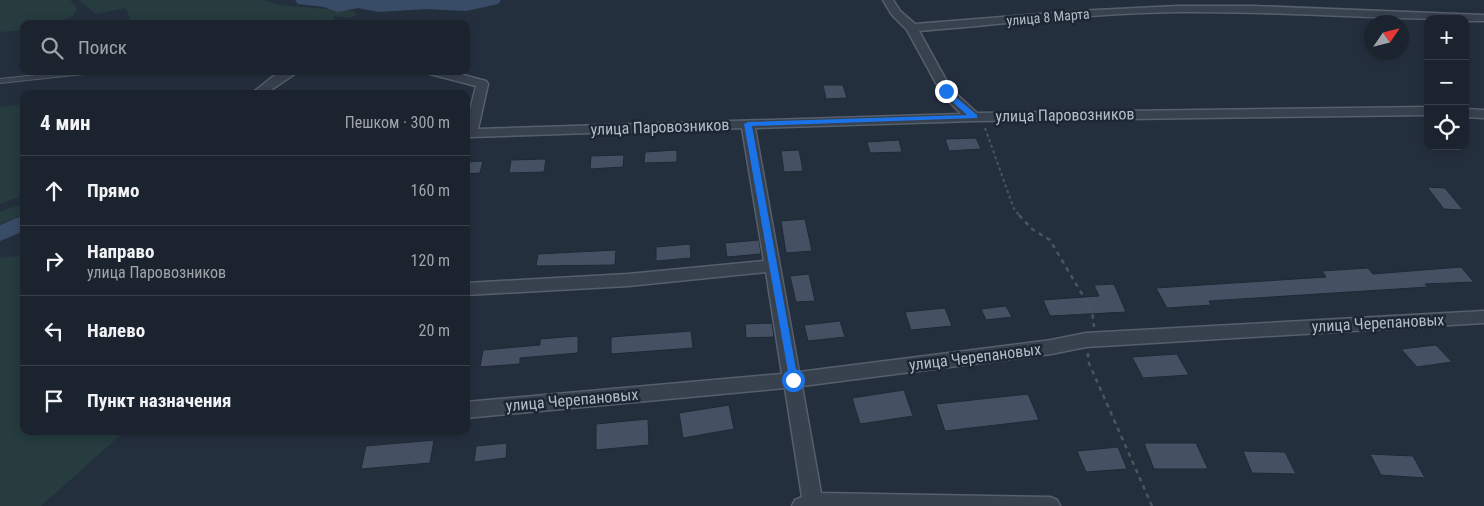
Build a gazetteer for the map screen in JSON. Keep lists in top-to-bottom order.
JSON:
{
  "streets": {
    "street": ["улица 8 Марта", "улица Паровозников", "улица Черепановых"]
  },
  "north": "top right",
  "page": {
    "map_buttons": ["+", "−"],
    "search": "Поиск",
    "heading": ["4 мин", "Пешком · 300 m"],
    "list": [
      ["Прямо", "160 m"],
      ["Направо", "улица Паровозников", "120 m"],
      ["Налево", "20 m"],
      "Пункт назначения"
    ]
  }
}
